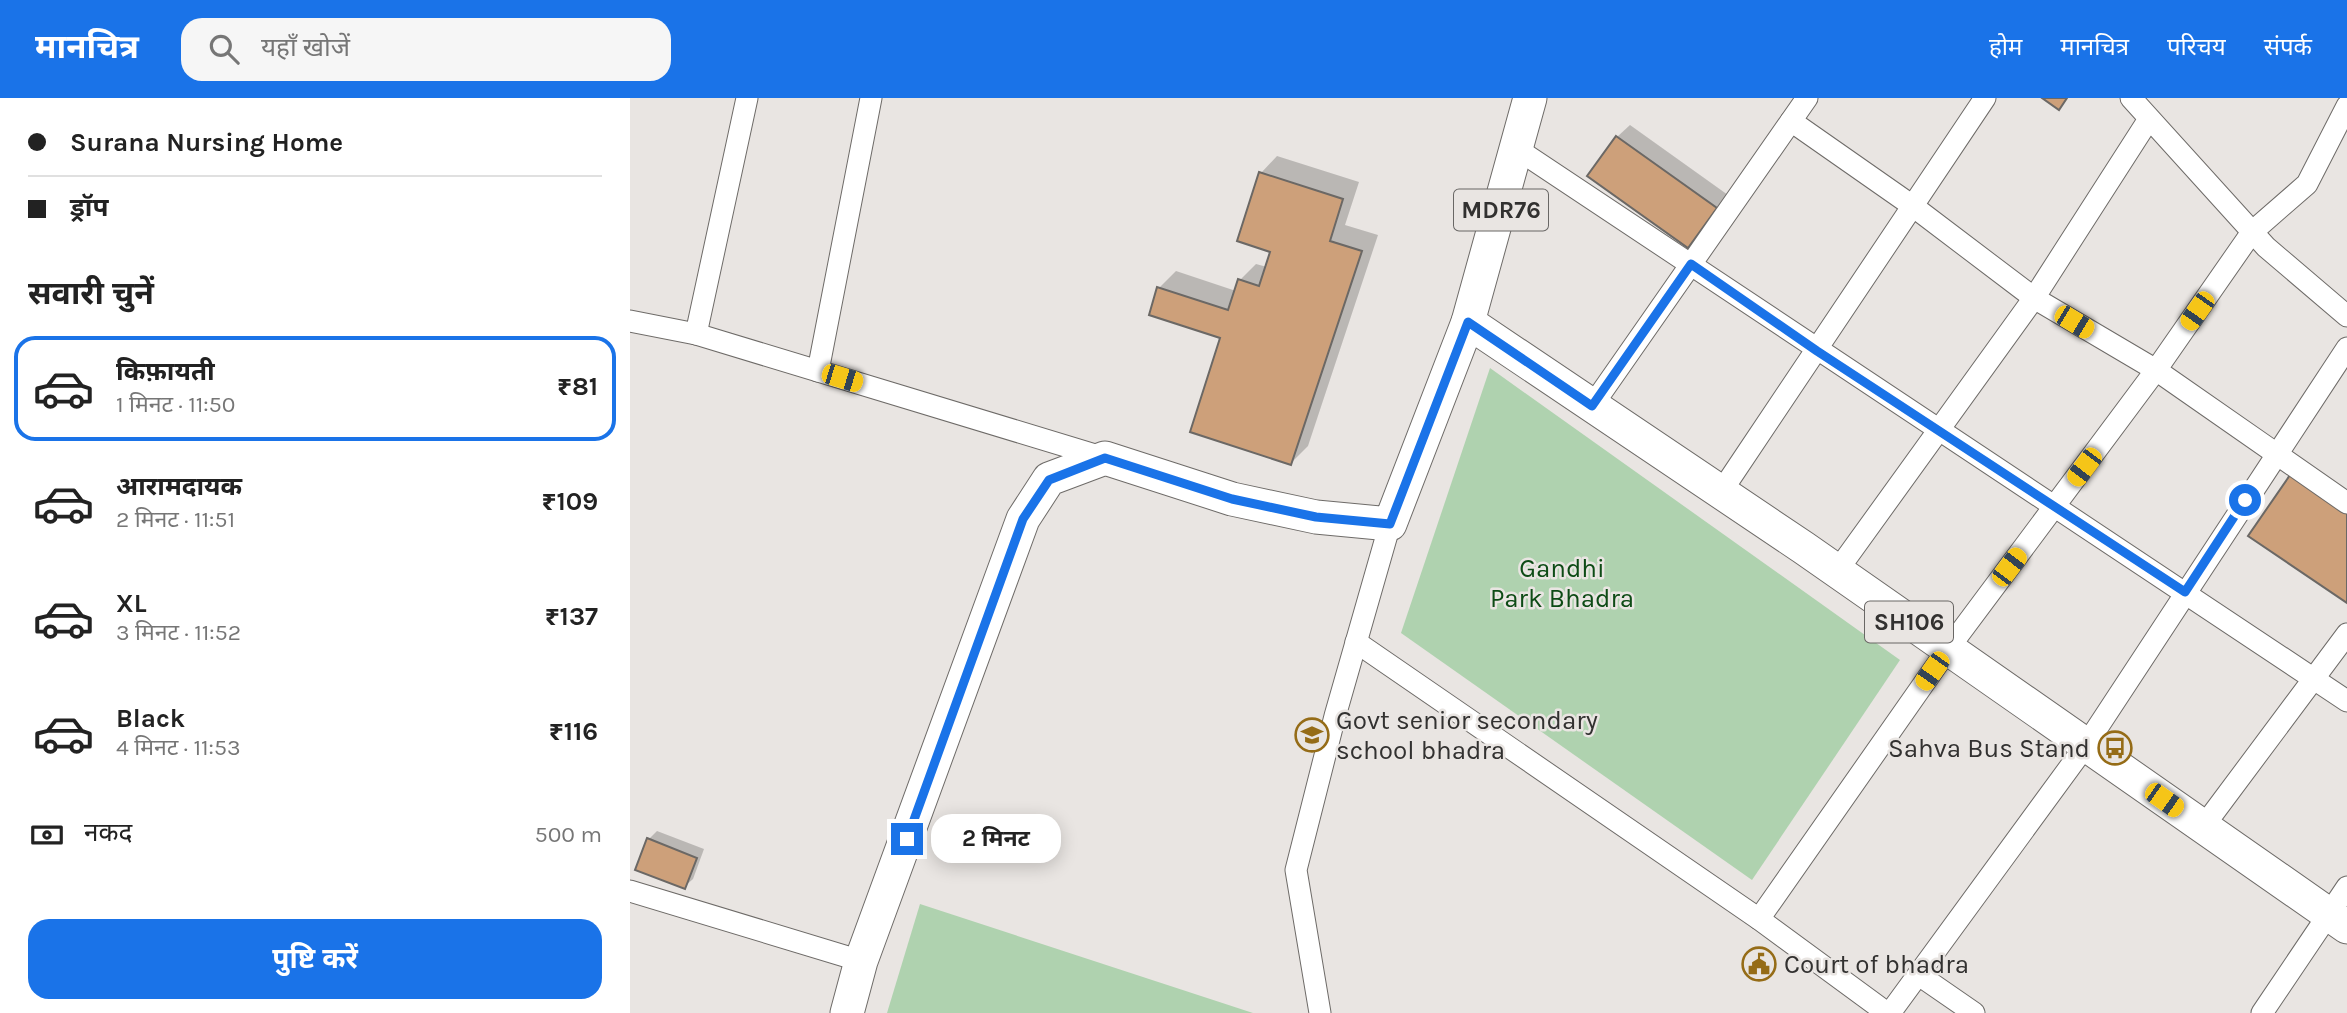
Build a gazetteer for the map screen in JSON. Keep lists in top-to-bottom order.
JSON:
{
  "streets": {
    "main road": ["MDR76", "SH106"]
  },
  "crossings": [
    ["MDR76", "SH106"]
  ],
  "parks": ["Gandhi Park Bhadra"],
  "places": {
    "school or university": ["Govt senior secondary school bhadra"],
    "bus stop": ["Sahva Bus Stand"],
    "public building": ["Court of bhadra"]
  },
  "page": {
    "header": "मानचित्र",
    "search": "यहाँ खोजें",
    "nav": [
      "होम",
      "मानचित्र",
      "परिचय",
      "संपर्क"
    ],
    "banner": ["Surana Nursing Home", "ड्रॉप"],
    "heading": "सवारी चुनें",
    "list": [
      {
        "name": "किफ़ायती",
        "note": "1 मिनट · 11:50",
        "value": "₹81"
      },
      {
        "name": "आरामदायक",
        "note": "2 मिनट · 11:51",
        "value": "₹109"
      },
      {
        "name": "XL",
        "note": "3 मिनट · 11:52",
        "value": "₹137"
      },
      {
        "name": "Black",
        "note": "4 मिनट · 11:53",
        "value": "₹116"
      }
    ],
    "pay": ["नकद", "500 m"],
    "bubble": "2 मिनट",
    "buttons": "पुष्टि करें"
  }
}
